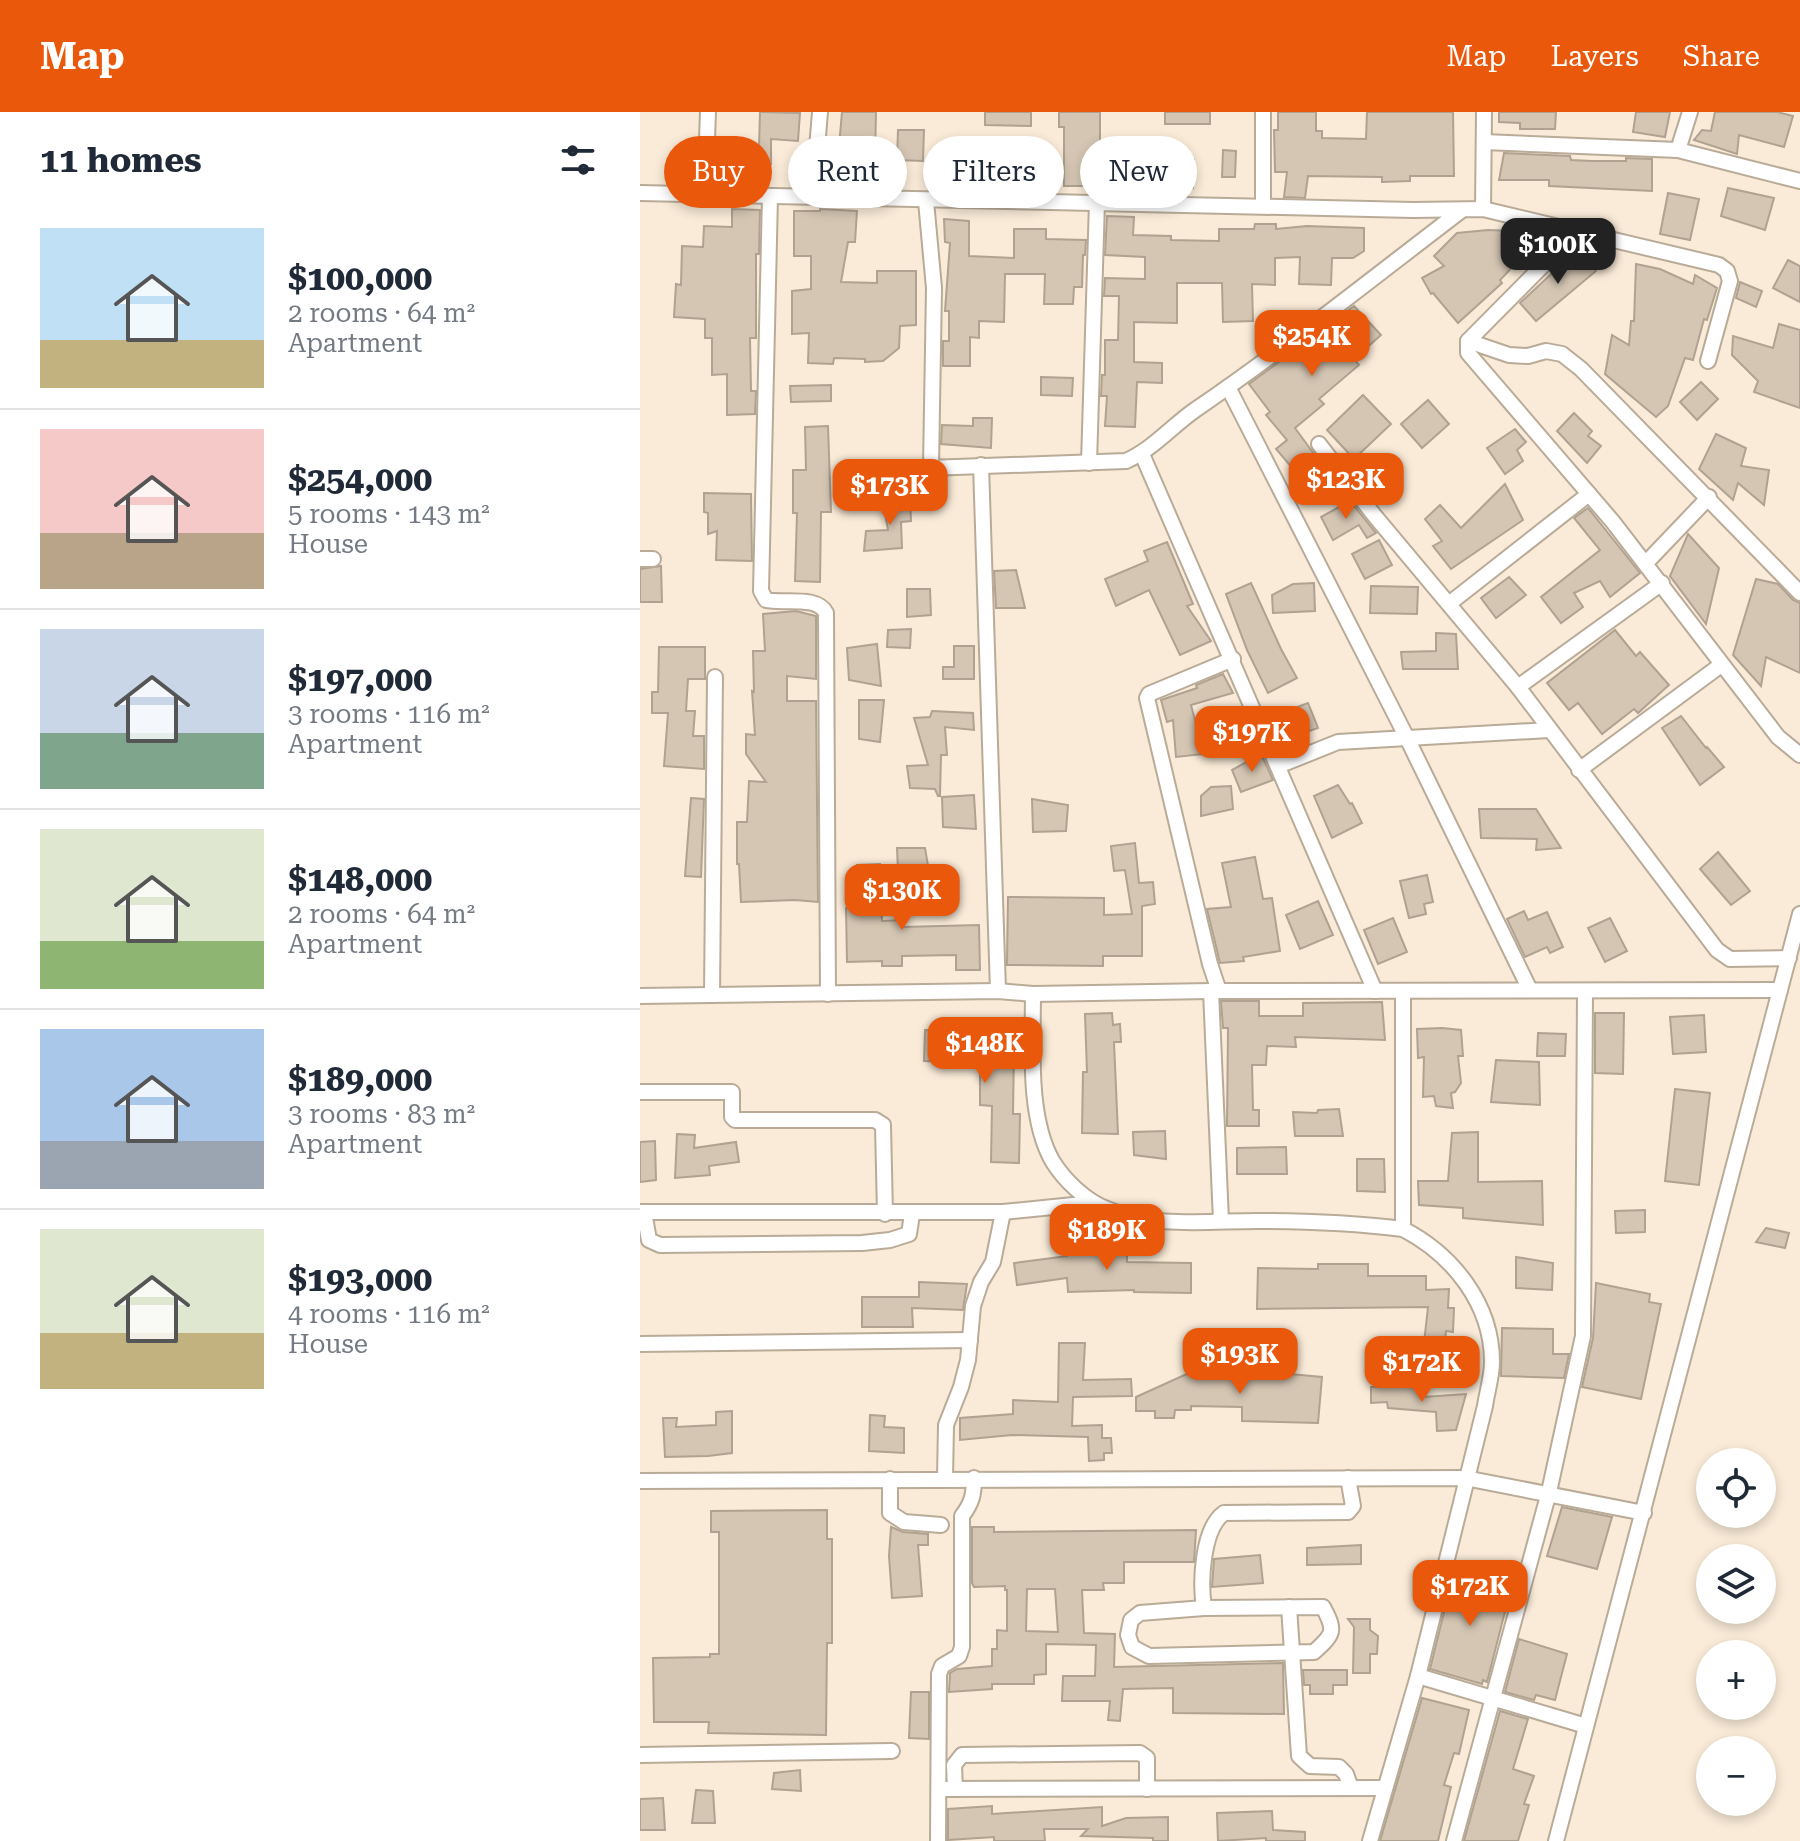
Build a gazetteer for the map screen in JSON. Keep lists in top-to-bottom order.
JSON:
{
  "page": {
    "header": "Map",
    "nav": ["Map", "Layers", "Share"],
    "heading": "11 homes",
    "chip": [
      "Buy",
      "Rent",
      "Filters",
      "New"
    ],
    "list": [
      {
        "name": "$100,000",
        "note": "2 rooms · 64 m² · Apartment"
      },
      {
        "name": "$254,000",
        "note": "5 rooms · 143 m² · House"
      },
      {
        "name": "$197,000",
        "note": "3 rooms · 116 m² · Apartment"
      },
      {
        "name": "$148,000",
        "note": "2 rooms · 64 m² · Apartment"
      },
      {
        "name": "$189,000",
        "note": "3 rooms · 83 m² · Apartment"
      },
      {
        "name": "$193,000",
        "note": "4 rooms · 116 m² · House"
      }
    ],
    "price": [
      "$100K",
      "$254K",
      "$123K",
      "$173K",
      "$197K",
      "$130K",
      "$148K",
      "$189K",
      "$193K",
      "$172K",
      "$172K"
    ],
    "map_buttons": ["+", "−"]
  }
}
